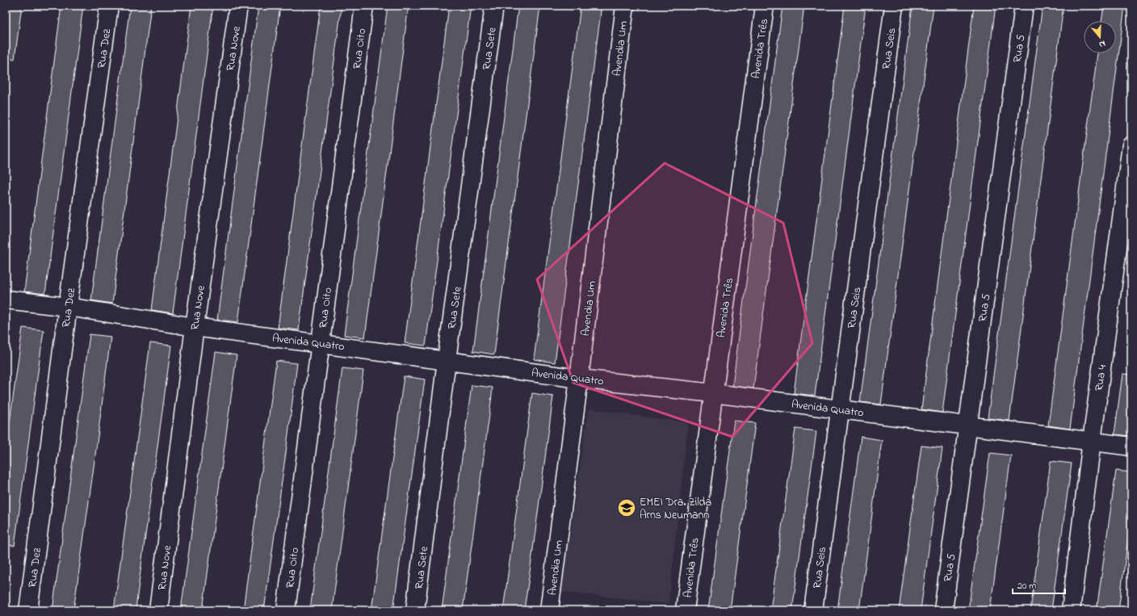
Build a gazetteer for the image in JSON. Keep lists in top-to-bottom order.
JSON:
{
  "streets": {
    "street": [
      "Rua Dez",
      "Rua Nove",
      "Rua Oito",
      "Rua Sete",
      "Avendia Um",
      "Avenida Três",
      "Rua Seis",
      "Rua 5",
      "Avenida Quatro",
      "Rua 4"
    ]
  },
  "crossings": [
    ["Rua Dez", "Avenida Quatro"],
    ["Rua Nove", "Avenida Quatro"],
    ["Rua Oito", "Avenida Quatro"],
    ["Rua Sete", "Avenida Quatro"],
    ["Avendia Um", "Avenida Quatro"],
    ["Avenida Três", "Avenida Quatro"],
    ["Rua Seis", "Avenida Quatro"],
    ["Rua 5", "Avenida Quatro"],
    ["Avenida Quatro", "Rua 4"]
  ],
  "places": {
    "school or university": ["EMEI Dra. Zilda Arns Neumann"]
  },
  "scale_bar": "20 m",
  "north": "bottom"
}
